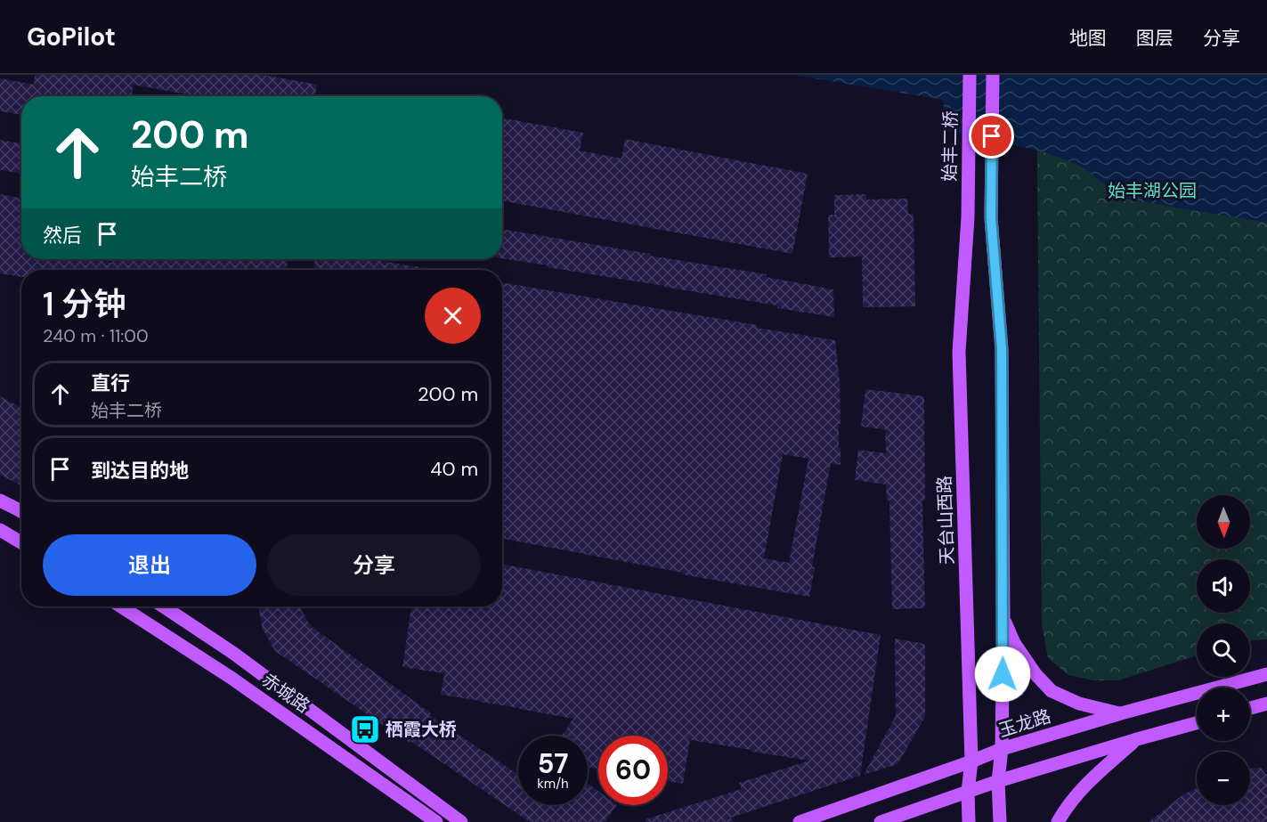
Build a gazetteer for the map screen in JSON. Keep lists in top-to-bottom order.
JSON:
{
  "streets": {
    "main road": [
      "始丰二桥",
      "天台山西路",
      "赤城路",
      "玉龙路"
    ]
  },
  "crossings": [
    ["始丰二桥", "天台山西路"],
    ["天台山西路", "玉龙路"]
  ],
  "parks": ["始丰湖公园"],
  "places": {
    "bus stop": ["栖霞大桥"]
  },
  "north": "bottom",
  "page": {
    "header": "GoPilot",
    "nav": ["地图", "图层", "分享"],
    "turn": ["200 m", "始丰二桥"],
    "then": "然后",
    "heading": ["1 分钟", "240 m · 11:00"],
    "list": [
      {
        "name": "直行",
        "note": "始丰二桥",
        "value": "200 m"
      },
      {
        "name": "到达目的地",
        "value": "40 m"
      }
    ],
    "map_buttons": ["+", "−"],
    "buttons": ["退出", "分享"],
    "speed": "57 km/h",
    "limit": "60"
  }
}
